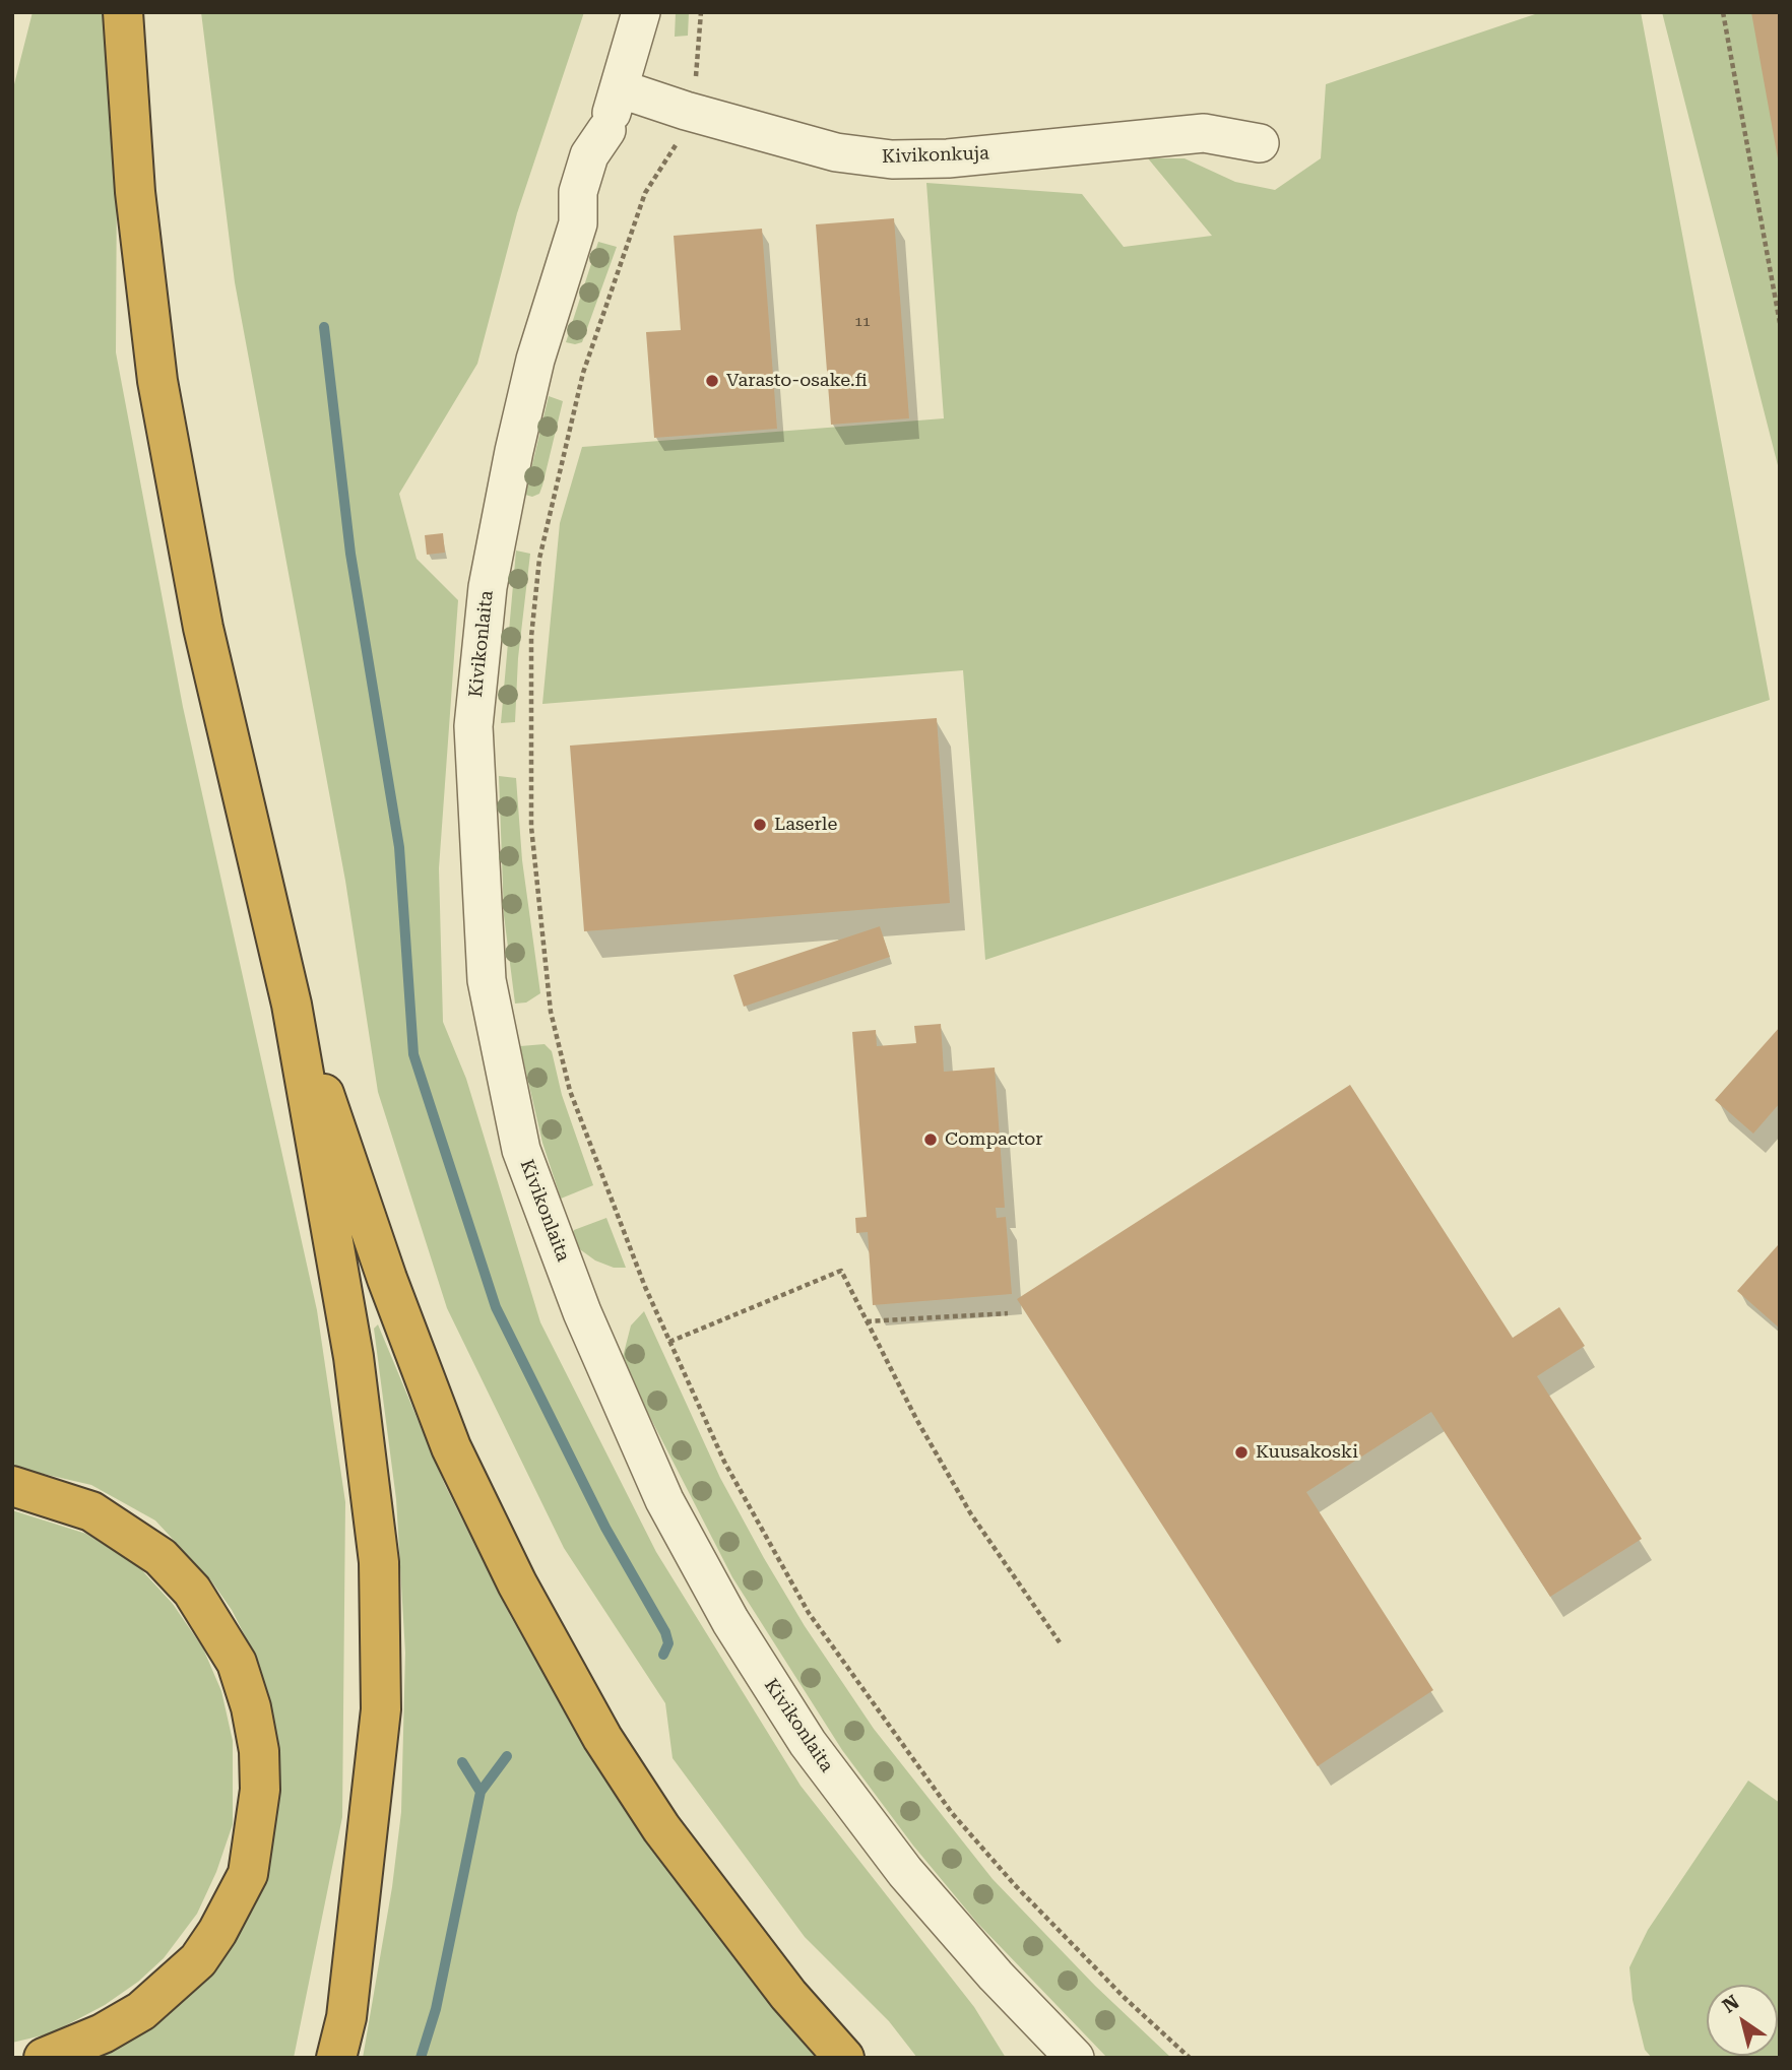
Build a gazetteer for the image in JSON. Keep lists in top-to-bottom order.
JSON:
{
  "streets": {
    "street": ["Kivikonkuja", "Kivikonlaita"]
  },
  "crossings": [
    ["Kivikonkuja", "Kivikonlaita"]
  ],
  "places": [
    "Varasto-osake.fi",
    "Laserle",
    "Compactor",
    "Kuusakoski"
  ],
  "house_numbers": ["11"],
  "north": "top left"
}
